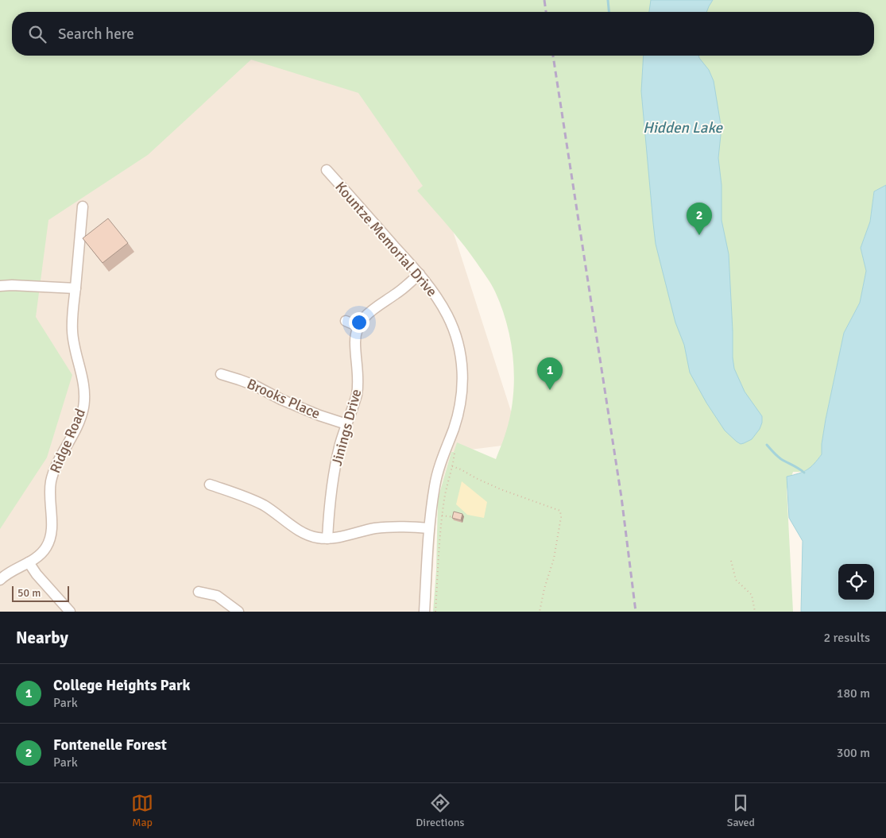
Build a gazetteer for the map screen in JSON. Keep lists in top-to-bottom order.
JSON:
{
  "streets": {
    "street": [
      "Kountze Memorial Drive",
      "Brooks Place",
      "Jinings Drive",
      "Ridge Road"
    ]
  },
  "crossings": [
    ["Brooks Place", "Jinings Drive"]
  ],
  "water": ["Hidden Lake"],
  "scale_bar": "50 m",
  "page": {
    "search": "Search here",
    "pins": ["2", "1"],
    "scale": "50 m",
    "heading": ["Nearby", "2 results"],
    "list": [
      {
        "mark": "1",
        "name": "College Heights Park",
        "note": "Park",
        "value": "180 m"
      },
      {
        "mark": "2",
        "name": "Fontenelle Forest",
        "note": "Park",
        "value": "300 m"
      }
    ],
    "nav": ["Map", "Directions", "Saved"]
  }
}
